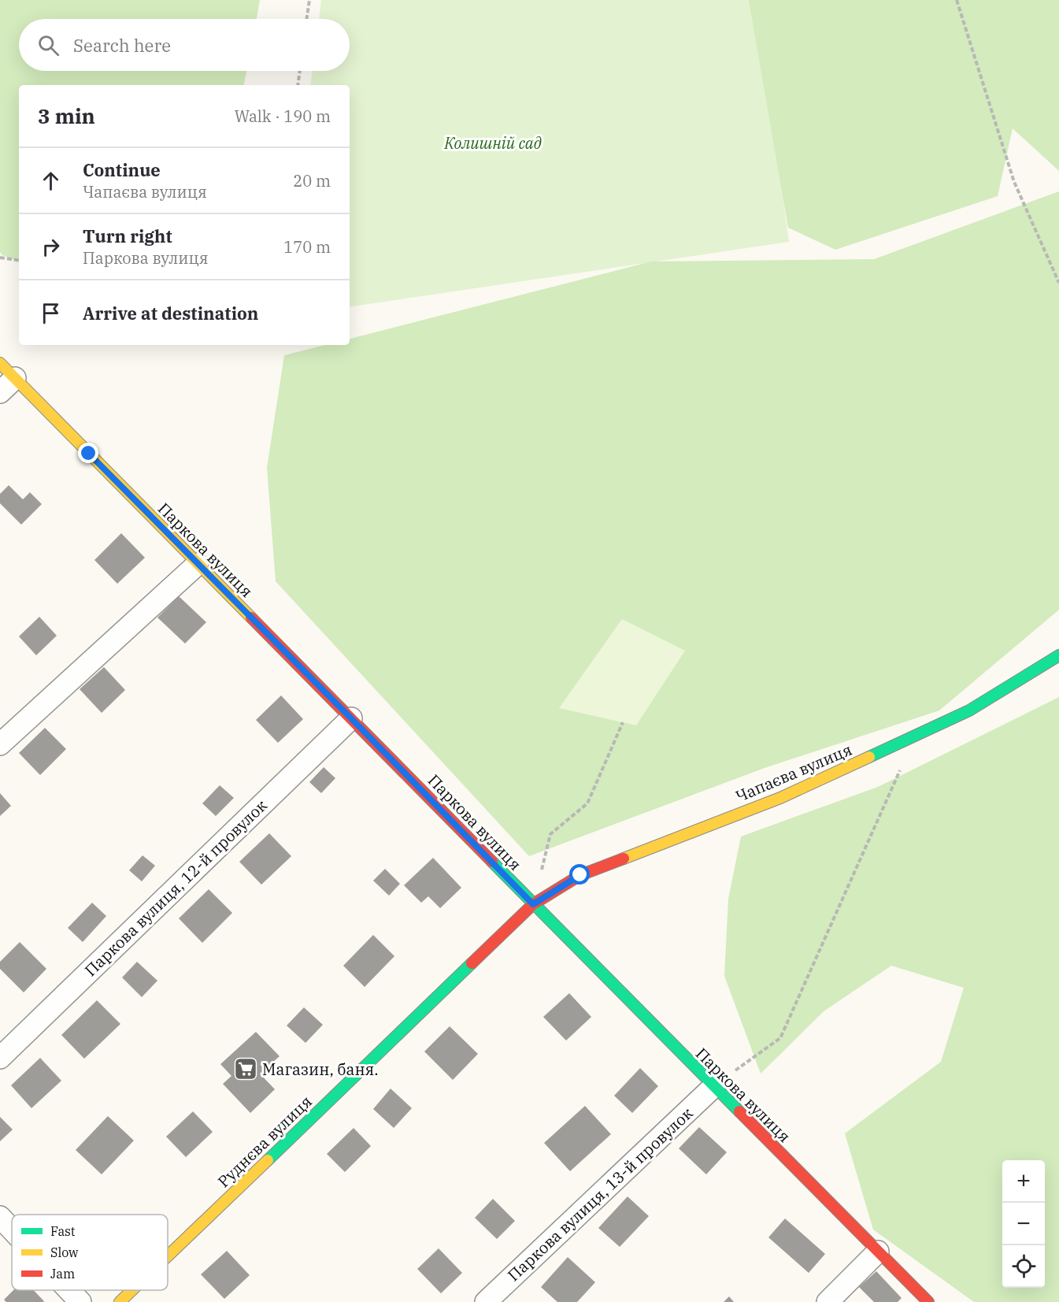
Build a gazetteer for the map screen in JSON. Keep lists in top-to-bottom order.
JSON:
{
  "streets": {
    "street": [
      "Паркова вулиця",
      "Чапаєва вулиця",
      "Паркова вулиця, 12-й провулок",
      "Руднєва вулиця",
      "Паркова вулиця, 13-й провулок"
    ]
  },
  "crossings": [
    ["Паркова вулиця", "Чапаєва вулиця"],
    ["Паркова вулиця", "Паркова вулиця, 12-й провулок"],
    ["Паркова вулиця", "Руднєва вулиця"],
    ["Паркова вулиця", "Паркова вулиця, 13-й провулок"],
    ["Чапаєва вулиця", "Руднєва вулиця"]
  ],
  "parks": ["Колишній сад"],
  "places": {
    "supermarket": ["Магазин, баня."]
  },
  "legend": ["Fast", "Slow", "Jam"],
  "page": {
    "search": "Search here",
    "heading": ["3 min", "Walk · 190 m"],
    "list": [
      ["Continue", "Чапаєва вулиця", "20 m"],
      ["Turn right", "Паркова вулиця", "170 m"],
      "Arrive at destination"
    ],
    "map_buttons": ["+", "−"]
  }
}
